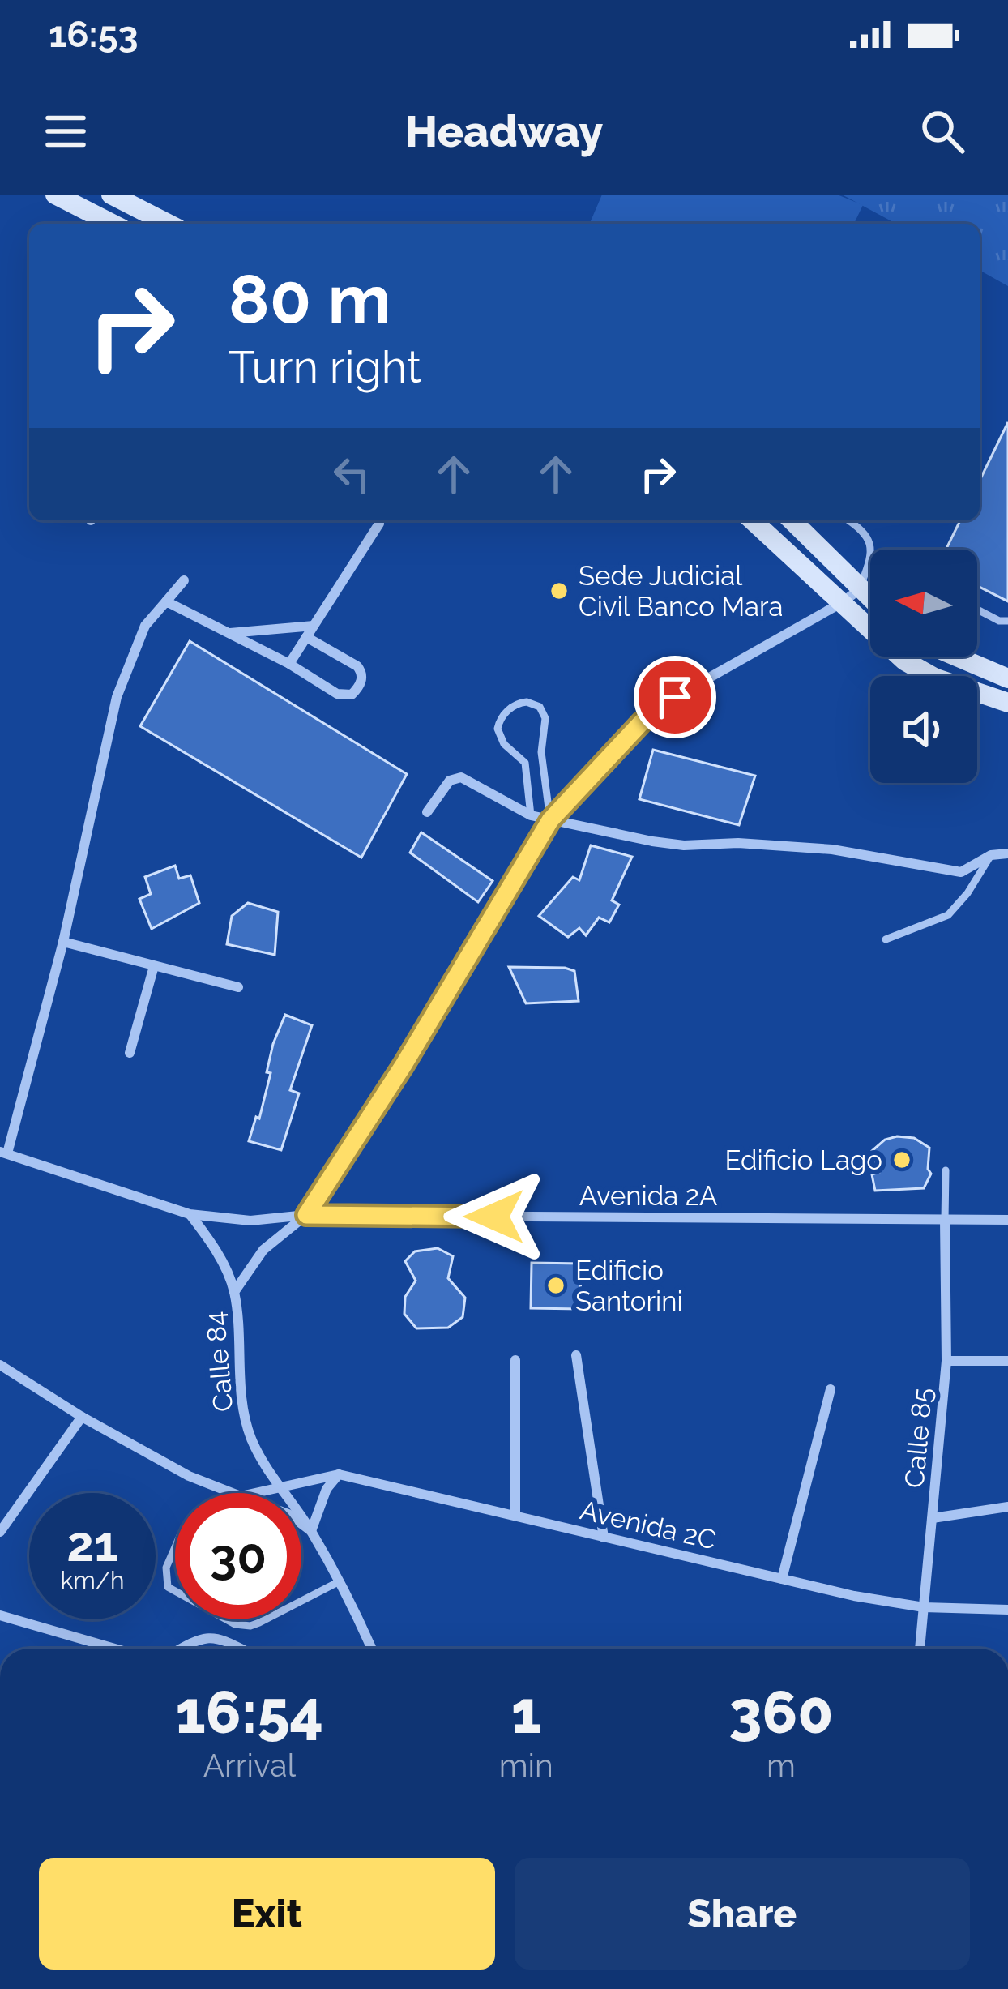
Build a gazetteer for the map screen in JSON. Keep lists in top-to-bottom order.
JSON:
{
  "streets": {
    "street": [
      "Avenida 2A",
      "Calle 84",
      "Calle 85",
      "Avenida 2C"
    ]
  },
  "crossings": [
    ["Avenida 2A", "Calle 84"],
    ["Avenida 2A", "Calle 85"],
    ["Calle 84", "Avenida 2C"],
    ["Calle 85", "Avenida 2C"]
  ],
  "places": ["Sede Judicial Civil Banco Mara", "Edificio Lago", "Edificio Santorini"],
  "north": "left",
  "page": {
    "status": "16:53",
    "header": "Headway",
    "turn": ["80 m", "Turn right"],
    "speed": "21 km/h",
    "limit": "30",
    "eta": [
      "16:54",
      "Arrival",
      "1",
      "min",
      "360",
      "m"
    ],
    "buttons": ["Exit", "Share"]
  }
}
